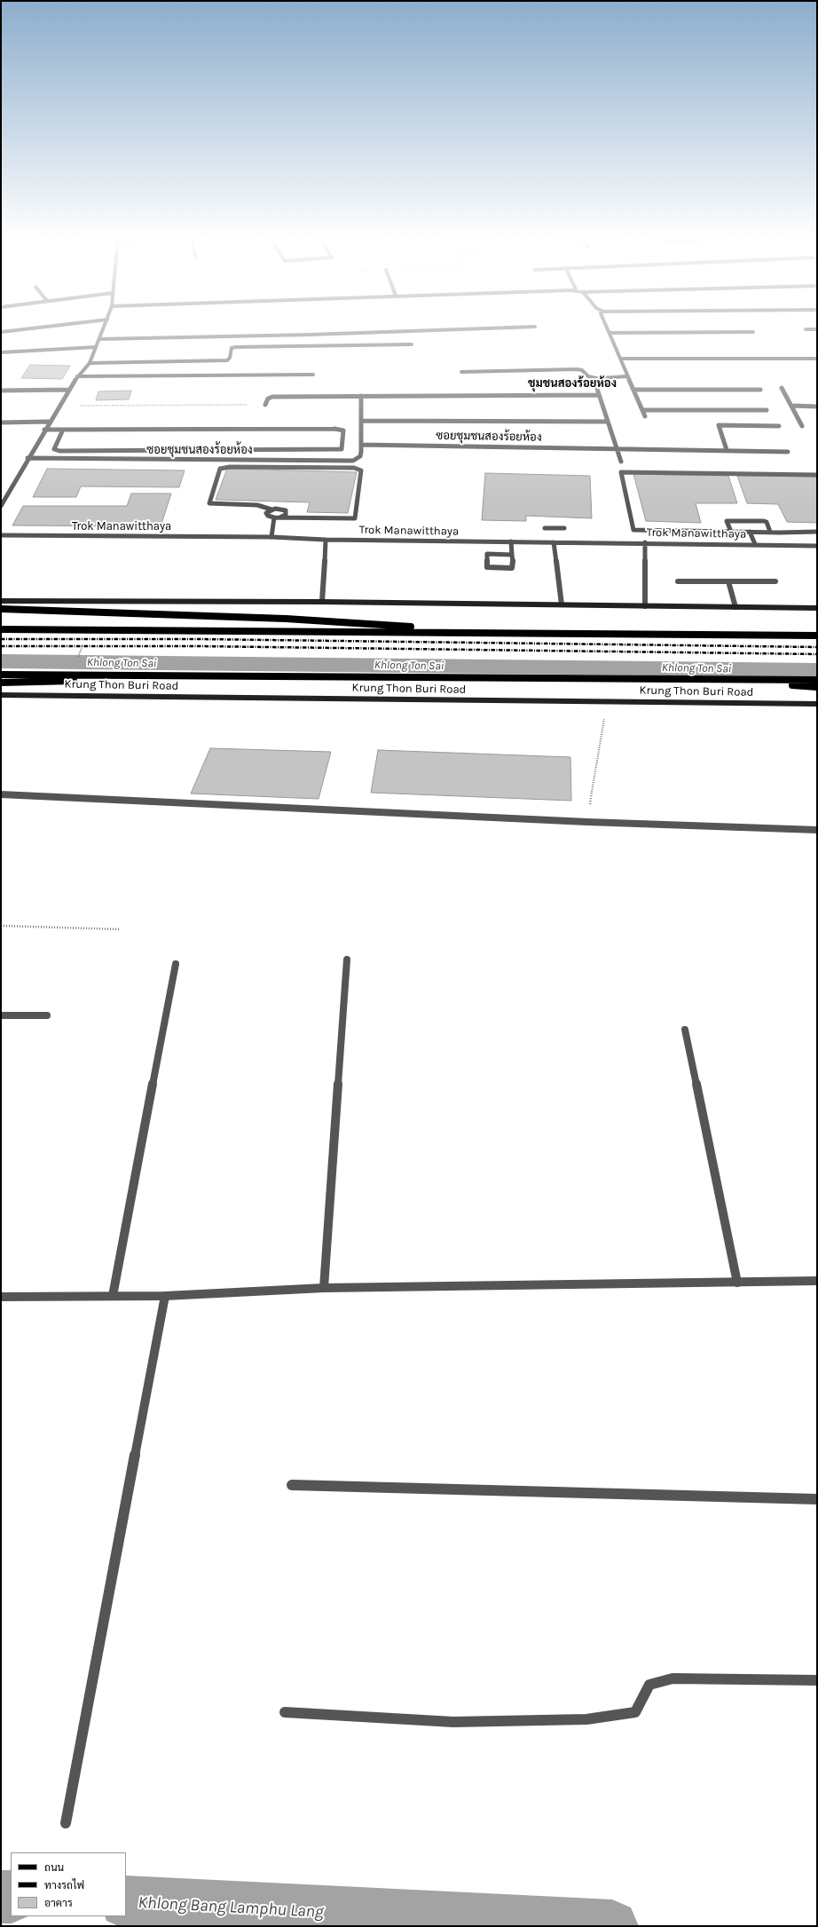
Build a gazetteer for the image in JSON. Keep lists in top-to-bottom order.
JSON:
{
  "streets": {
    "main road": ["Krung Thon Buri Road"],
    "street": ["ซอยชุมชนสองร้อยห้อง", "Trok Manawitthaya"]
  },
  "districts": ["ชุมชนสองร้อยห้อง"],
  "water": ["Khlong Ton Sai", "Khlong Bang Lamphu Lang"],
  "legend": ["ถนน", "ทางรถไฟ", "อาคาร"]
}
